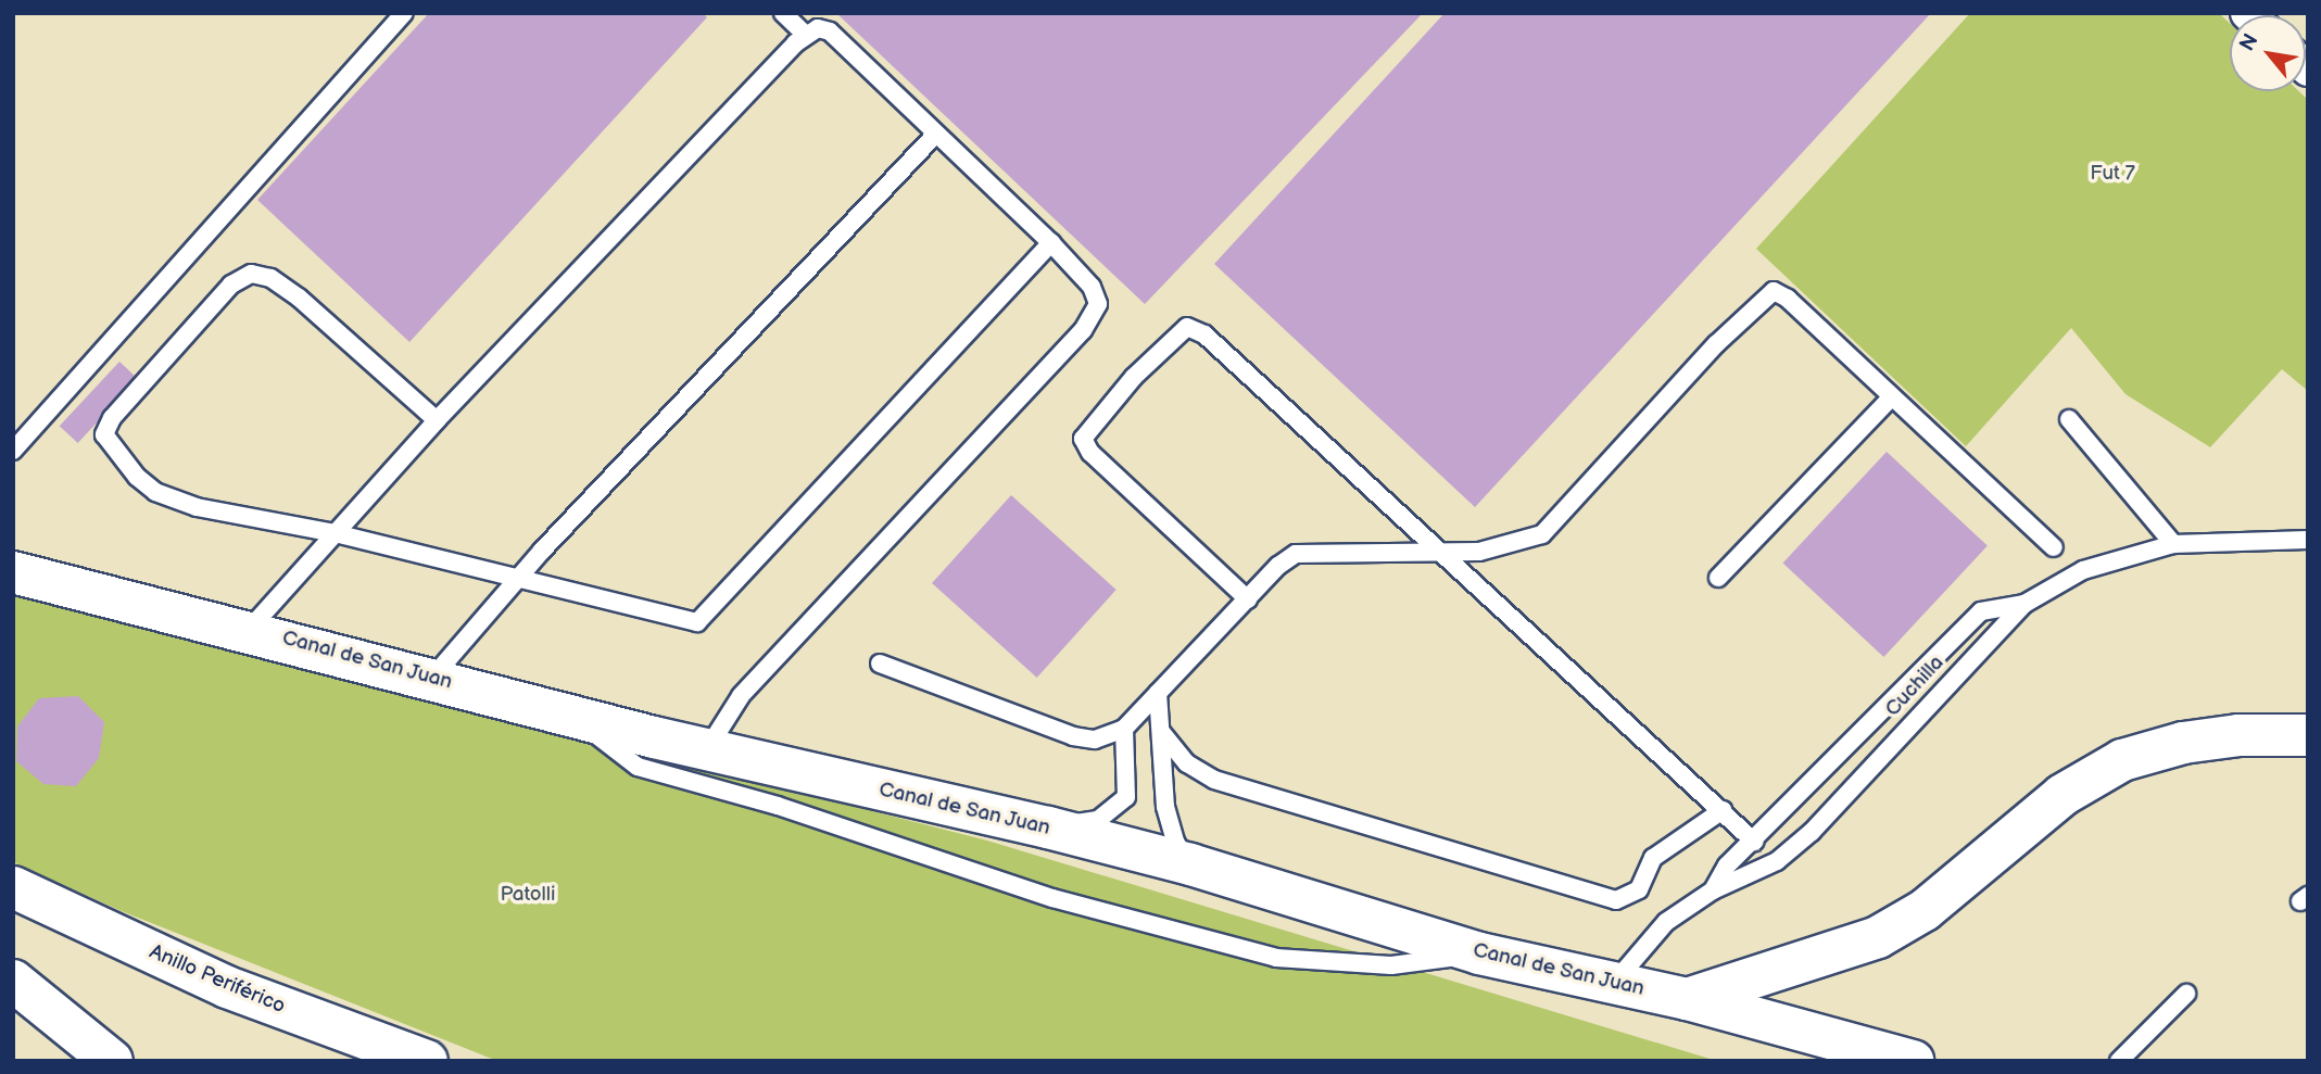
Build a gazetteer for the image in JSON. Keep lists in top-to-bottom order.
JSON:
{
  "streets": {
    "main road": ["Canal de San Juan", "Anillo Periférico"],
    "lane": ["Cuchilla"]
  },
  "crossings": [
    ["Canal de San Juan", "Cuchilla"]
  ],
  "parks": ["Fut 7", "Patolli"],
  "north": "top left"
}
